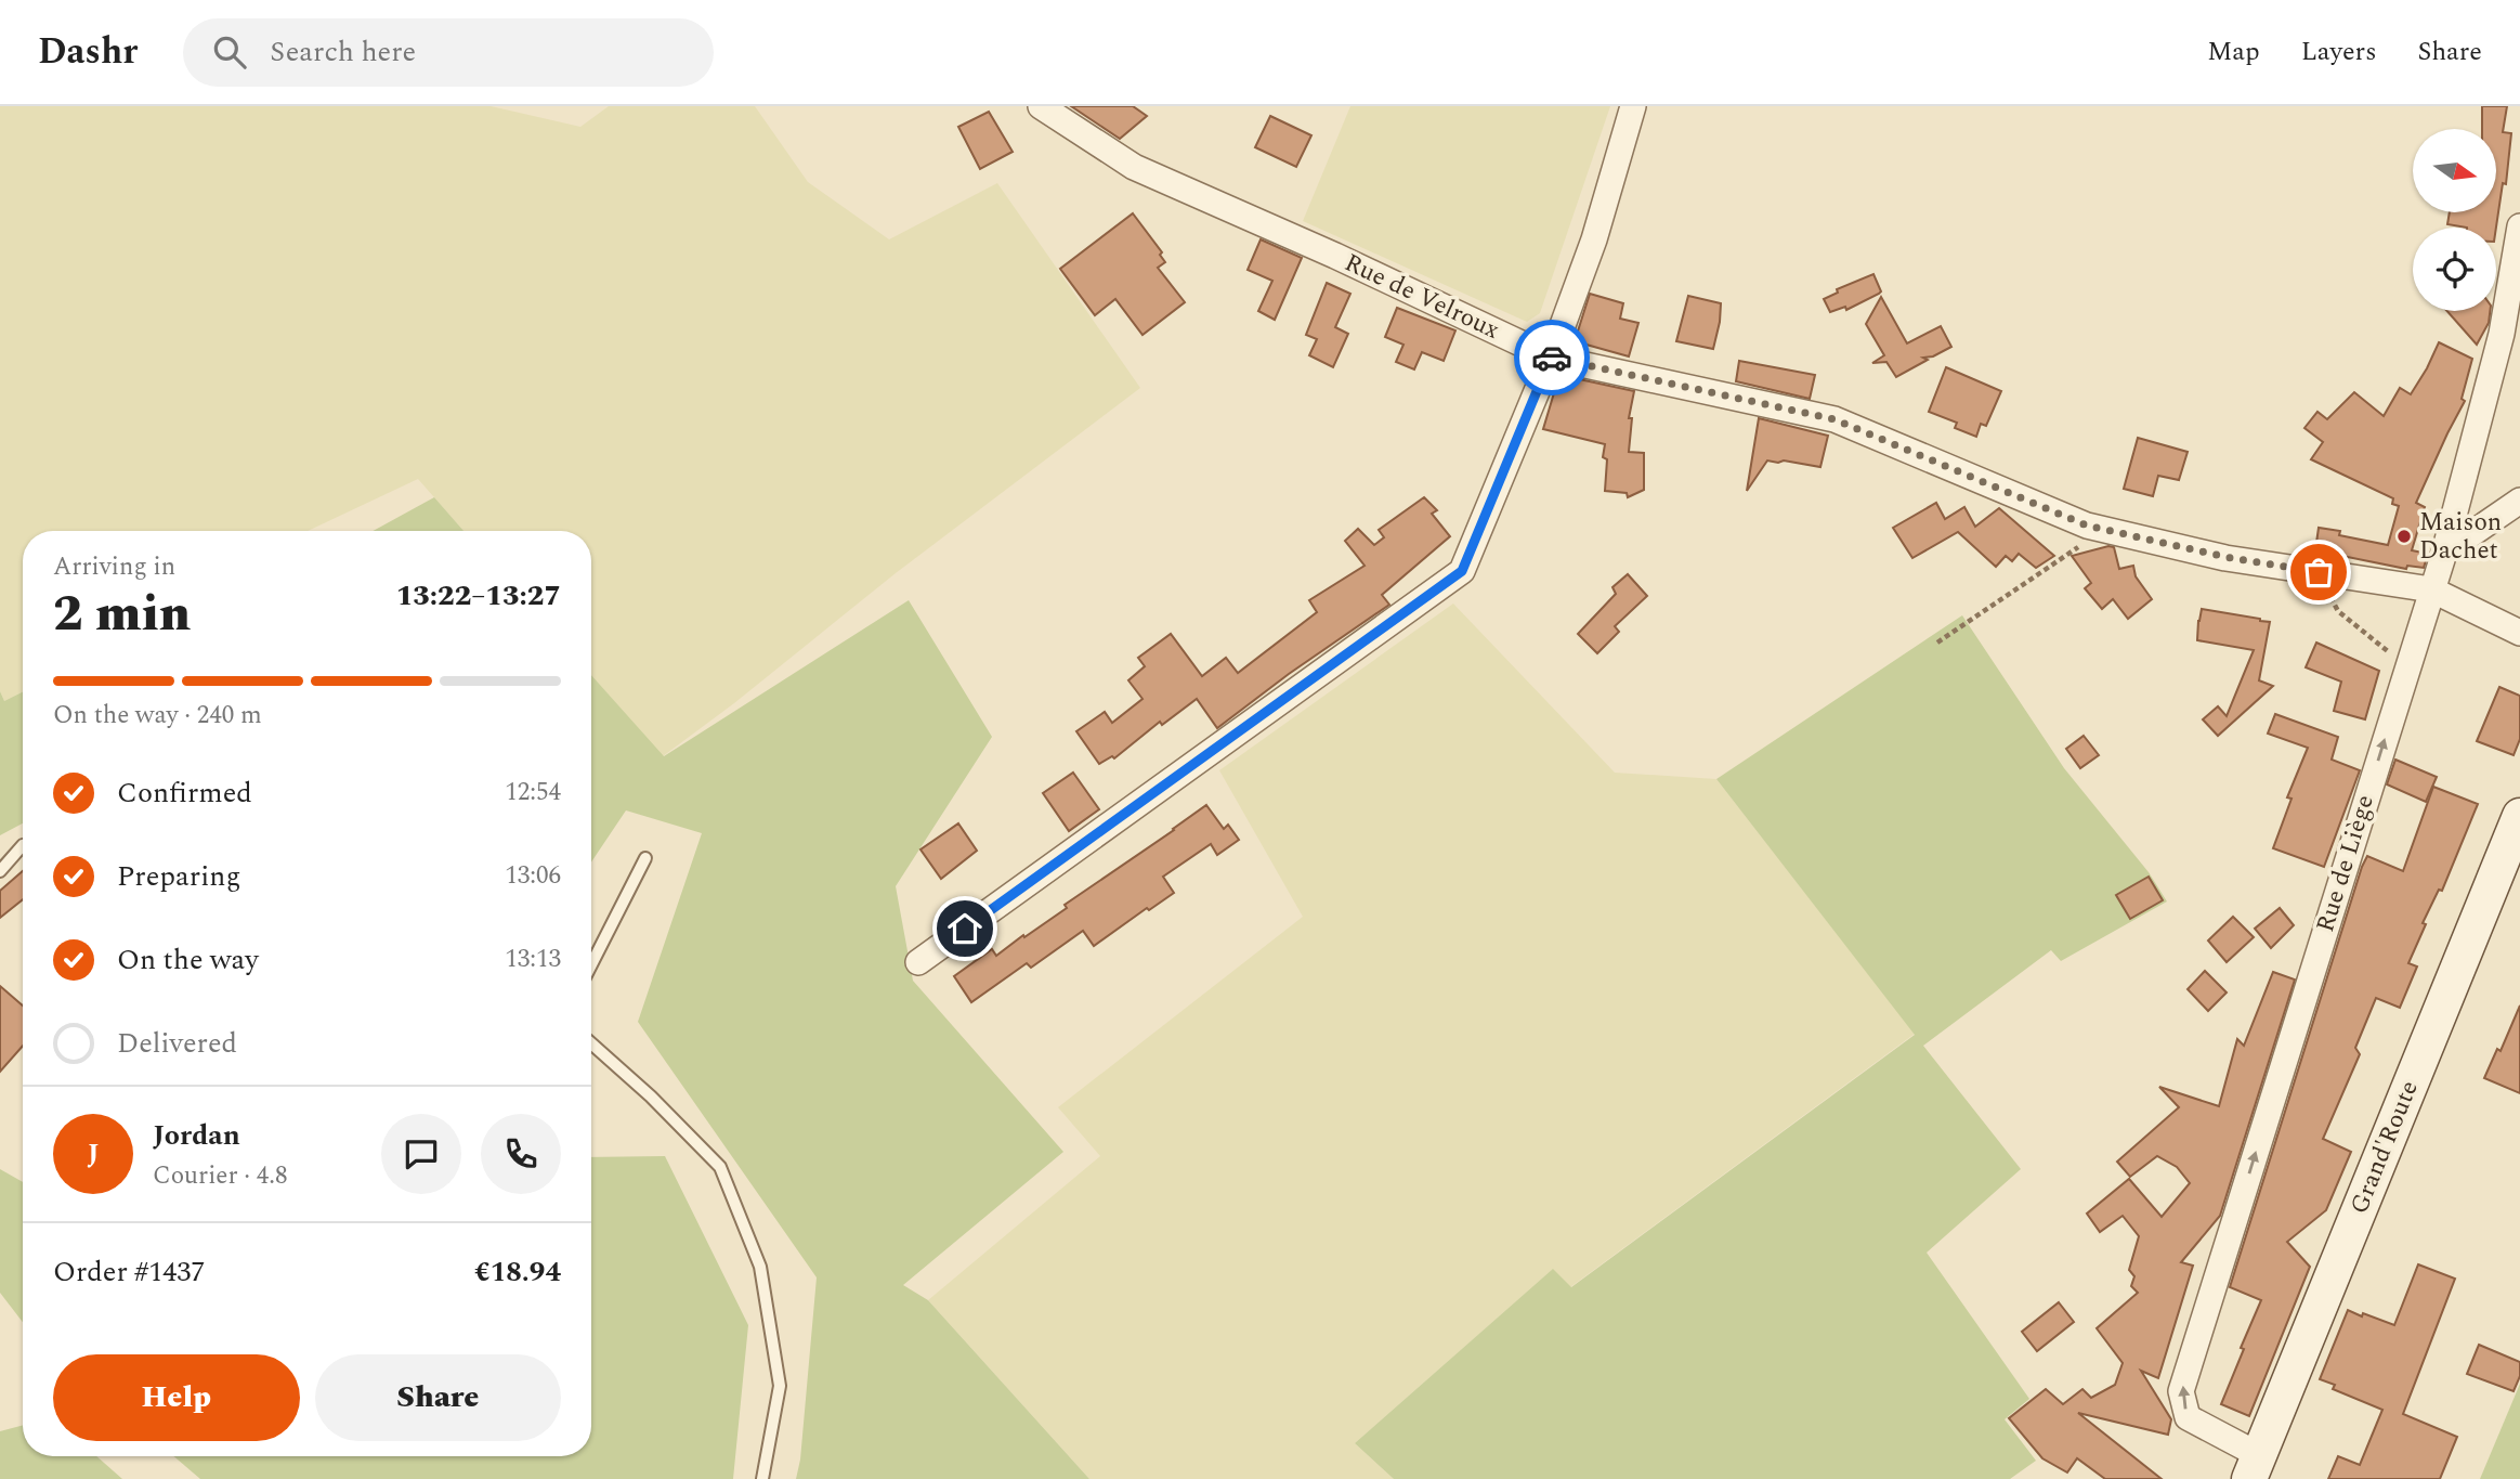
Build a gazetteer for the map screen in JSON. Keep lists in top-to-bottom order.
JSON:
{
  "streets": {
    "main road": ["Grand'Route"],
    "street": ["Rue de Velroux", "Rue de Liège"]
  },
  "crossings": [
    ["Rue de Velroux", "Rue de Liège"],
    ["Rue de Liège", "Grand'Route"]
  ],
  "one_way": ["Rue de Liège"],
  "places": ["Maison Dachet"],
  "north": "right",
  "page": {
    "header": "Dashr",
    "search": "Search here",
    "nav": ["Map", "Layers", "Share"],
    "heading": ["2 min", "Arriving in", "13:22–13:27"],
    "panel": [
      "Jordan",
      "Courier · 4.8",
      "Order #1437",
      "€18.94"
    ],
    "bar": "On the way · 240 m",
    "list": [
      ["Confirmed", "12:54"],
      ["Preparing", "13:06"],
      ["On the way", "13:13"],
      "Delivered"
    ],
    "round": "J",
    "buttons": ["Help", "Share"]
  }
}
